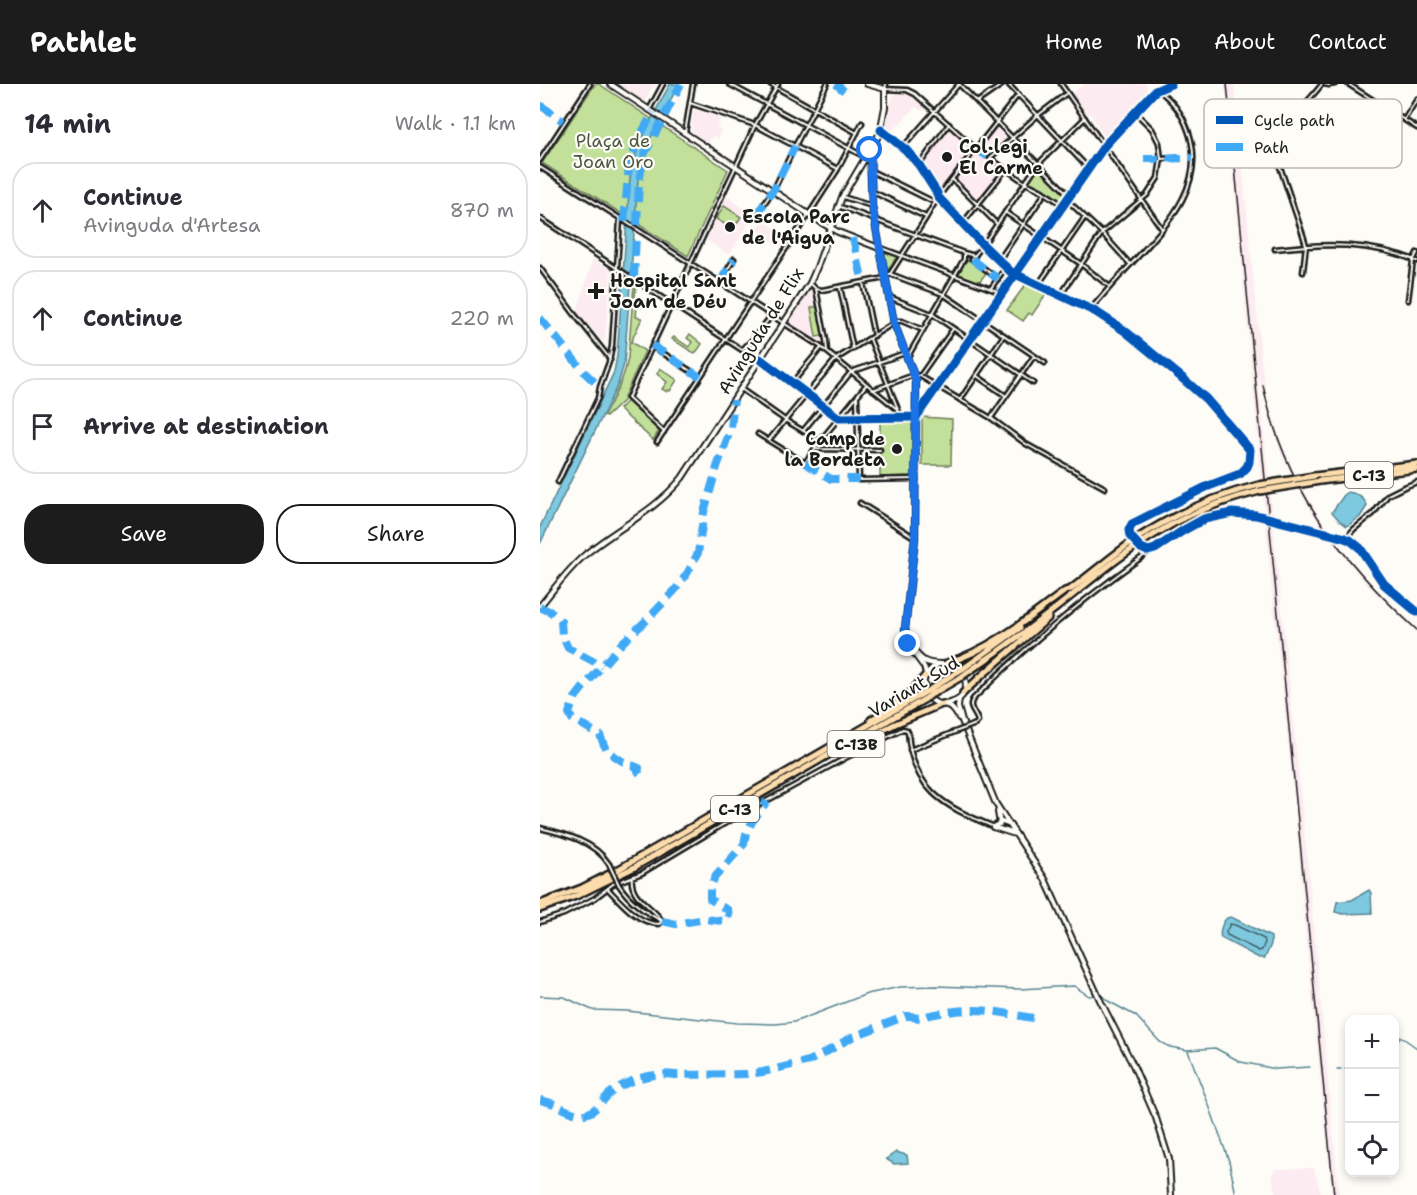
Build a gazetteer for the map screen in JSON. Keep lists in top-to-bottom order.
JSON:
{
  "streets": {
    "highway": ["C-13", "Variant Sud", "C-13B"],
    "main road": ["Avinguda de Flix"]
  },
  "crossings": [
    ["C-13", "Variant Sud"],
    ["C-13", "C-13B"],
    ["Variant Sud", "C-13B"]
  ],
  "parks": ["Plaça de Joan Oro"],
  "places": {
    "other": ["Col·legi El Carme", "Escola Parc de l'Aigua", "Camp de la Bordeta"],
    "health": ["Hospital Sant Joan de Déu"]
  },
  "legend": ["Cycle path", "Path"],
  "page": {
    "header": "Pathlet",
    "nav": [
      "Home",
      "Map",
      "About",
      "Contact"
    ],
    "heading": ["14 min", "Walk · 1.1 km"],
    "list": [
      ["Continue", "Avinguda d'Artesa", "870 m"],
      ["Continue", "220 m"],
      "Arrive at destination"
    ],
    "buttons": ["Save", "Share"],
    "map_buttons": ["+", "−"]
  }
}
